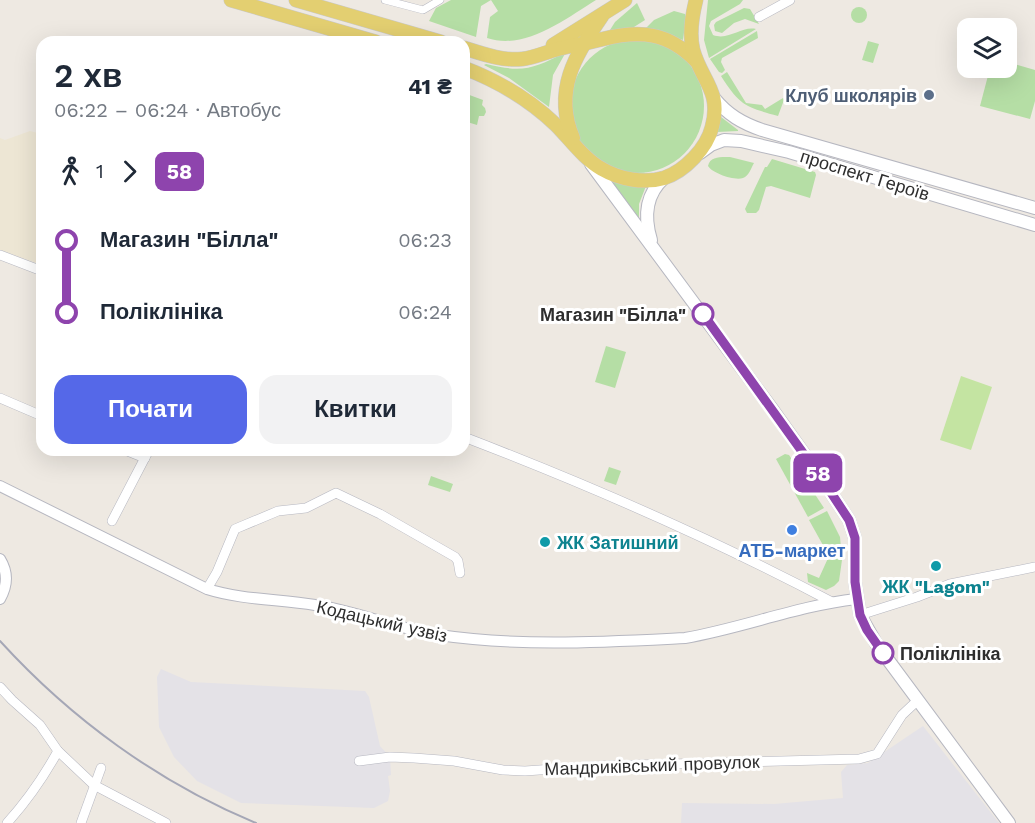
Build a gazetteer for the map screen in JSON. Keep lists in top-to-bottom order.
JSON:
{
  "streets": {
    "main road": ["проспект Героїв"],
    "street": ["Кодацький узвіз", "Мандриківський провулок"]
  },
  "places": [
    "Клуб школярів",
    "Магазин \"Білла\"",
    "АТБ-маркет",
    "ЖК Затишний",
    "ЖК \"Lagom\"",
    "Поліклініка"
  ],
  "lines": ["bus line 58"],
  "page": {
    "on_map": "58",
    "heading": ["2 хв", "06:22 – 06:24 · Автобус", "41 ₴"],
    "legs": ["1", "58"],
    "list": [
      {
        "name": "Магазин \"Білла\"",
        "value": "06:23"
      },
      {
        "name": "Поліклініка",
        "value": "06:24"
      }
    ],
    "buttons": ["Почати", "Квитки"]
  }
}
